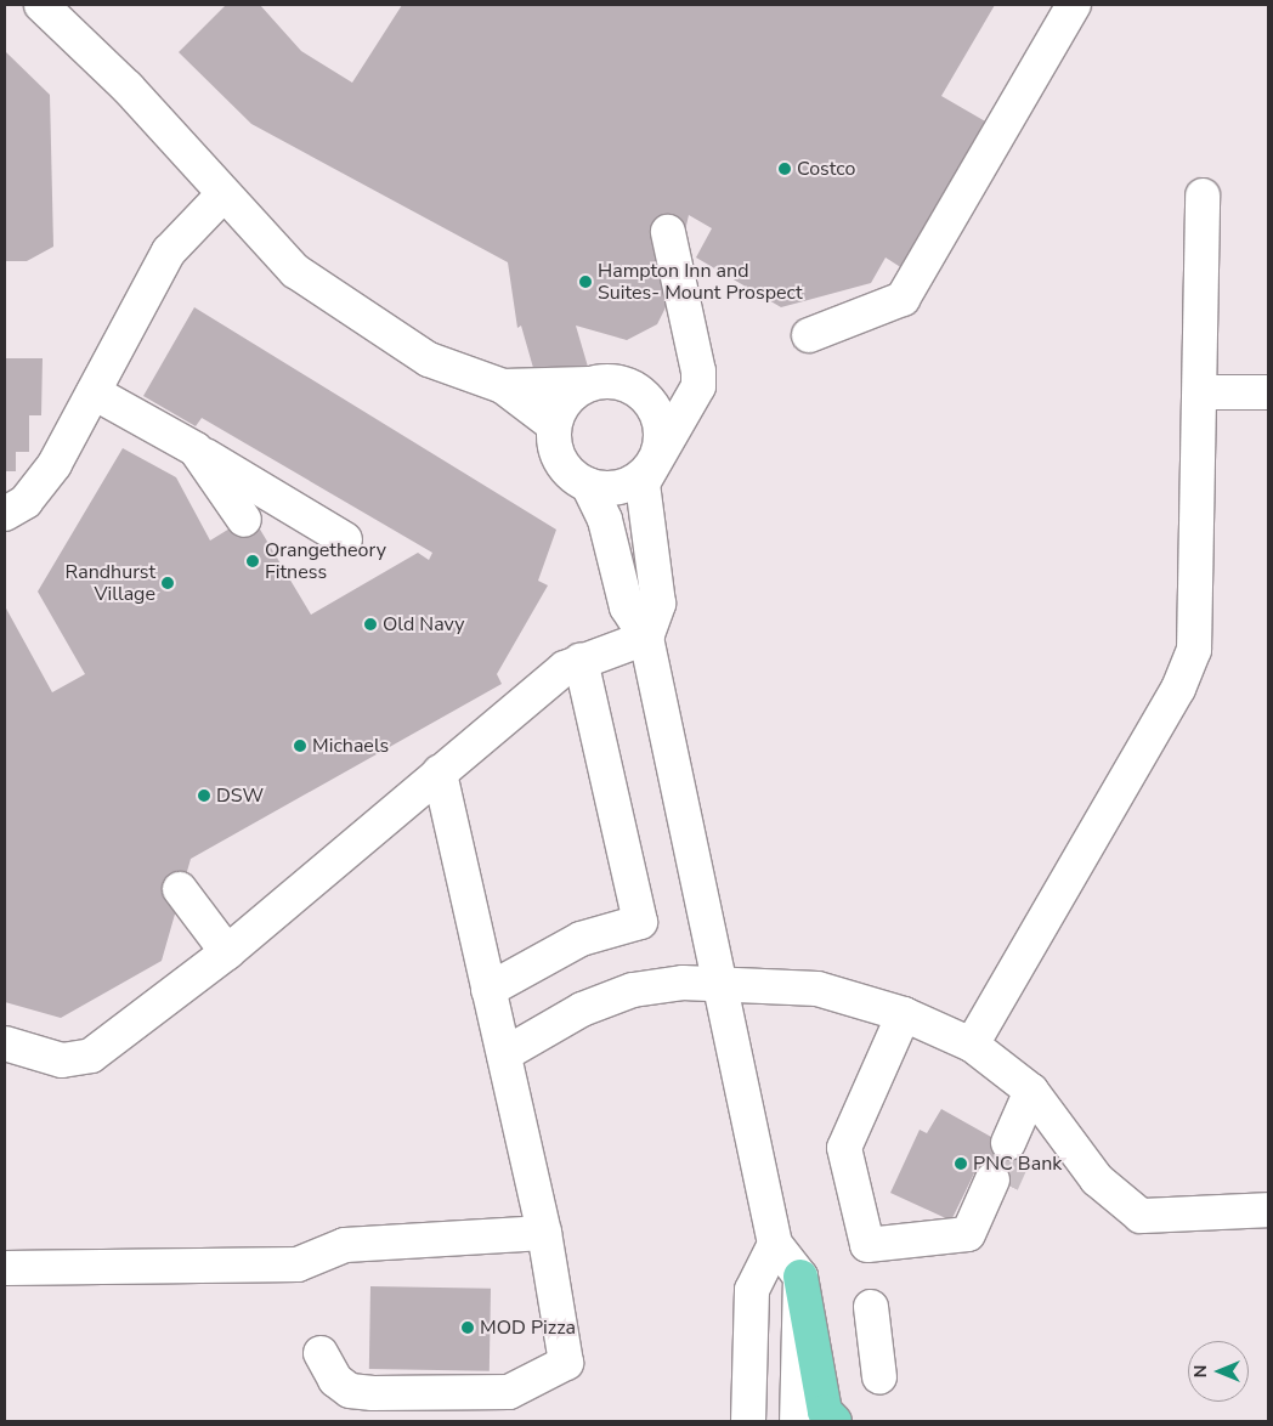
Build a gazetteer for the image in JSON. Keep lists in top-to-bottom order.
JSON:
{
  "places": [
    "Costco",
    "Hampton Inn and Suites- Mount Prospect",
    "Orangetheory Fitness",
    "Randhurst Village",
    "Old Navy",
    "Michaels",
    "DSW",
    "PNC Bank",
    "MOD Pizza"
  ],
  "north": "left"
}
